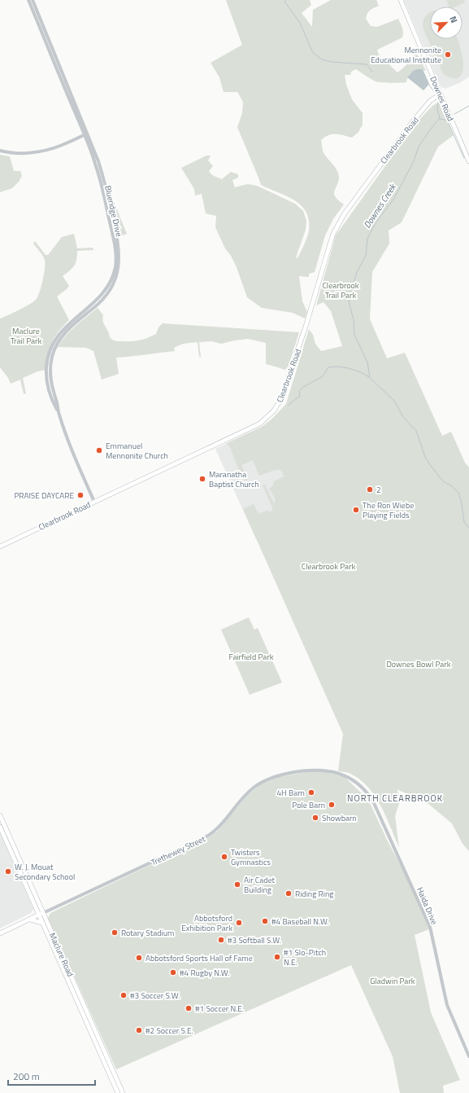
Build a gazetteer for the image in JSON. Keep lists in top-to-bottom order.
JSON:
{
  "streets": {
    "main road": [
      "Downes Road",
      "Clearbrook Road",
      "Trethewey Street",
      "Maclure Road"
    ],
    "street": ["Blueridge Drive", "Haida Drive"]
  },
  "crossings": [
    ["Downes Road", "Clearbrook Road"],
    ["Clearbrook Road", "Blueridge Drive"],
    ["Trethewey Street", "Haida Drive"],
    ["Trethewey Street", "Maclure Road"]
  ],
  "districts": ["NORTH CLEARBROOK"],
  "water": ["Downes Creek"],
  "parks": [
    "Clearbrook Trail Park",
    "Maclure Trail Park",
    "Clearbrook Park",
    "Fairfield Park",
    "Downes Bowl Park",
    "Gladwin Park"
  ],
  "places": [
    "Mennonite Educational Institute",
    "Emmanuel Mennonite Church",
    "Maranatha Baptist Church",
    "2",
    "PRAISE DAYCARE",
    "The Ron Wiebe Playing Fields",
    "4H Barn",
    "Pole Barn",
    "Showbarn",
    "Twisters Gymnastics",
    "W. J. Mouat Secondary School",
    "Air Cadet Building",
    "Riding Ring",
    "#4 Baseball N.W.",
    "Abbotsford Exhibition Park",
    "Rotary Stadium",
    "#3 Softball S.W.",
    "#1 Slo-Pitch N.E.",
    "Abbotsford Sports Hall of Fame",
    "#4 Rugby N.W.",
    "#3 Soccer S.W.",
    "#1 Soccer N.E.",
    "#2 Soccer S.E."
  ],
  "scale_bar": "200 m",
  "north": "top right"
}
